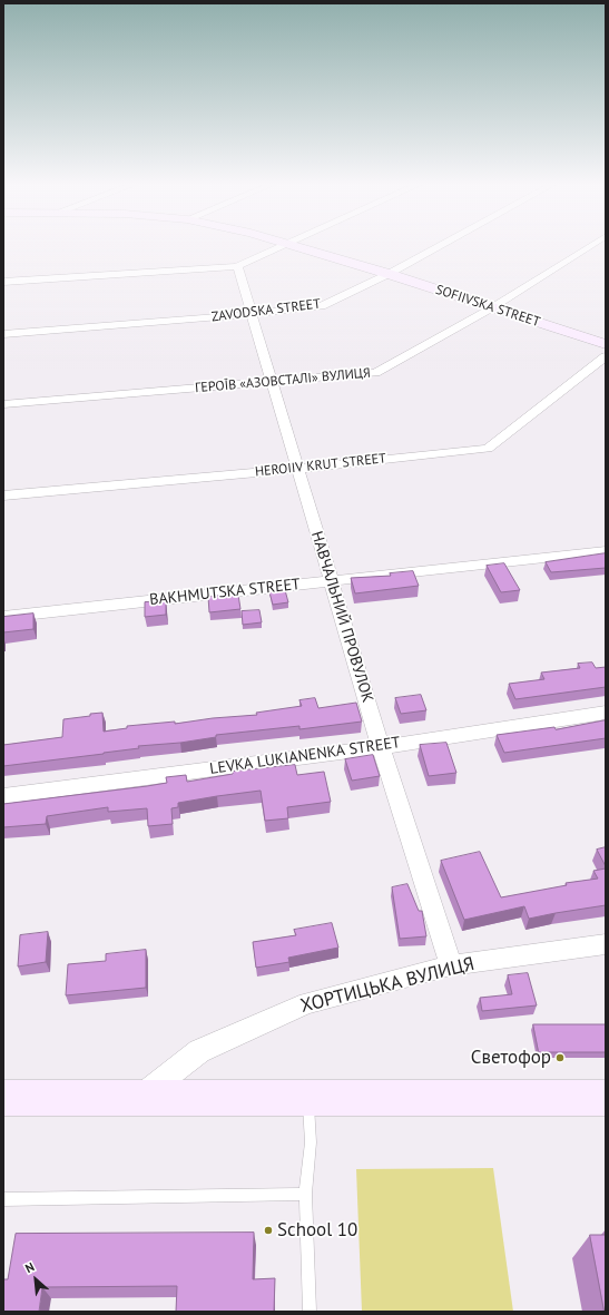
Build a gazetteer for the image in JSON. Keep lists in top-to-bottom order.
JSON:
{
  "streets": {
    "street": [
      "SOFIIVSKA STREET",
      "ZAVODSKA STREET",
      "ГЕРОЇВ «АЗОВСТАЛІ» ВУЛИЦЯ",
      "HEROIIV KRUT STREET",
      "BAKHMUTSKA STREET",
      "НАВЧАЛЬНИЙ ПРОВУЛОК",
      "LEVKA LUKIANENKA STREET",
      "ХОРТИЦЬКА ВУЛИЦЯ"
    ]
  },
  "crossings": [
    ["SOFIIVSKA STREET", "ZAVODSKA STREET"],
    ["SOFIIVSKA STREET", "ГЕРОЇВ «АЗОВСТАЛІ» ВУЛИЦЯ"],
    ["ZAVODSKA STREET", "НАВЧАЛЬНИЙ ПРОВУЛОК"],
    ["ГЕРОЇВ «АЗОВСТАЛІ» ВУЛИЦЯ", "НАВЧАЛЬНИЙ ПРОВУЛОК"],
    ["HEROIIV KRUT STREET", "НАВЧАЛЬНИЙ ПРОВУЛОК"],
    ["BAKHMUTSKA STREET", "НАВЧАЛЬНИЙ ПРОВУЛОК"],
    ["НАВЧАЛЬНИЙ ПРОВУЛОК", "LEVKA LUKIANENKA STREET"],
    ["НАВЧАЛЬНИЙ ПРОВУЛОК", "ХОРТИЦЬКА ВУЛИЦЯ"]
  ],
  "places": ["Светофор", "School 10"],
  "north": "top left"
}
